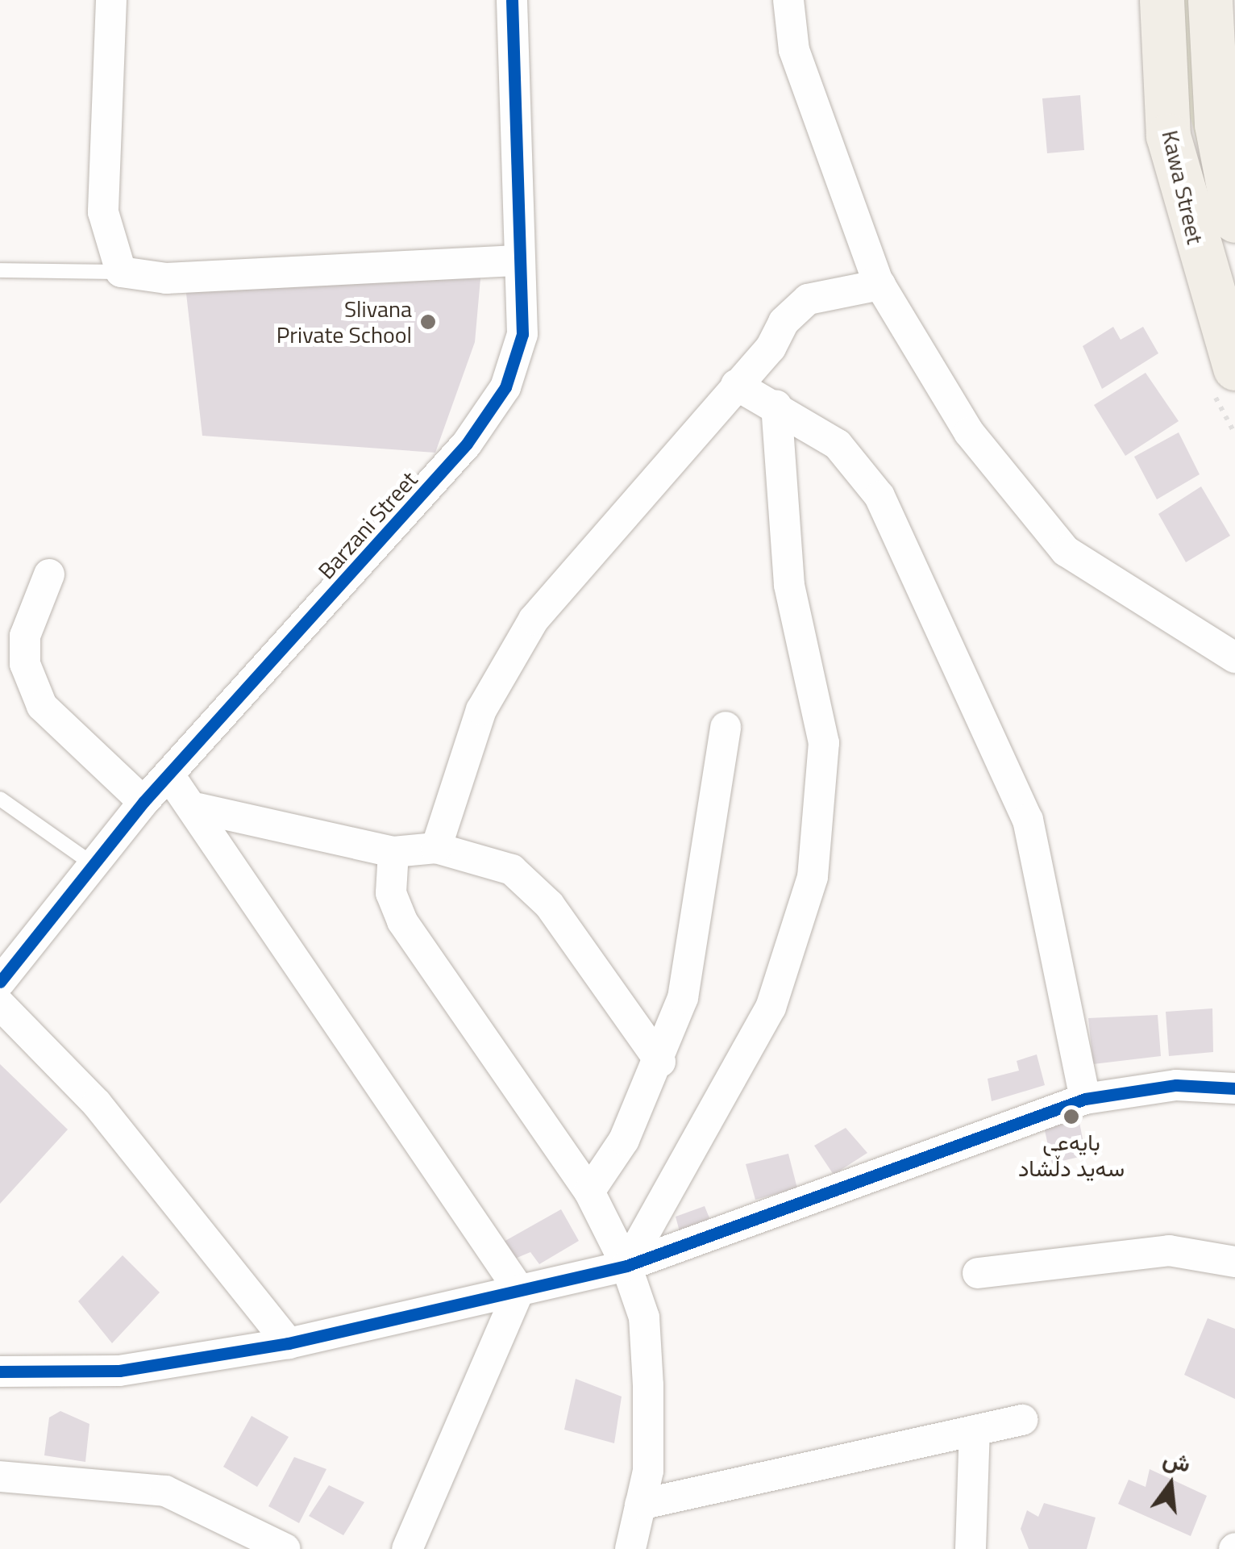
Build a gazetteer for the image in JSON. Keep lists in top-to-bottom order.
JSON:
{
  "streets": {
    "main road": ["Kawa Street"],
    "street": ["Barzani Street"]
  },
  "places": ["Slivana Private School", "بایەعی سەید دڵشاد"],
  "north": "top"
}
